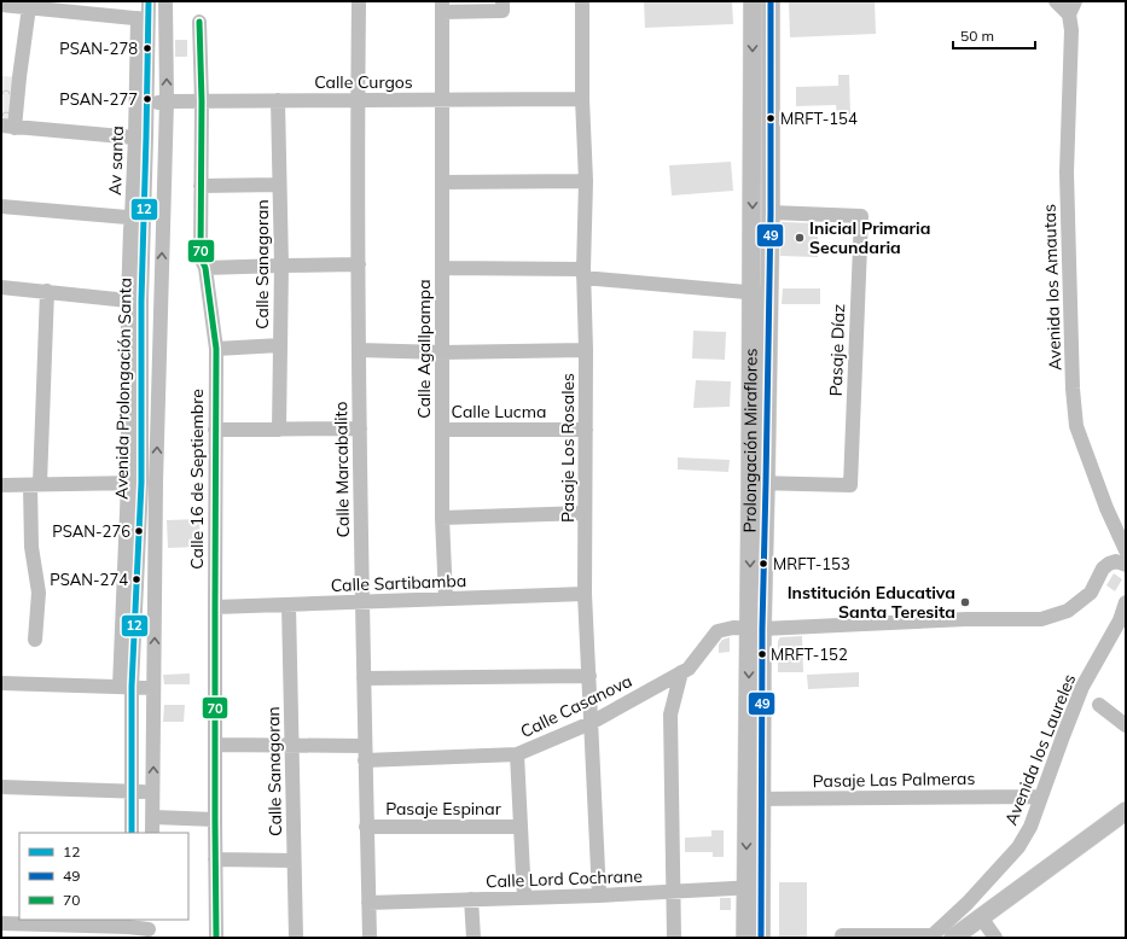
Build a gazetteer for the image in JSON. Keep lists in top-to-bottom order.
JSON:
{
  "streets": {
    "main road": ["Prolongación Miraflores"],
    "street": [
      "Calle Curgos",
      "Av santa",
      "Calle Sanagoran",
      "Avenida los Amautas",
      "Calle Agallpampa",
      "Pasaje Díaz",
      "Avenida Prolongación Santa",
      "Calle Lucma",
      "Pasaje Los Rosales",
      "Calle Marcabalito",
      "Calle 16 de Septiembre",
      "Calle Sartibamba",
      "Calle Casanova",
      "Avenida los Laureles",
      "Pasaje Las Palmeras",
      "Pasaje Espinar",
      "Calle Lord Cochrane"
    ]
  },
  "crossings": [
    ["Calle Curgos", "Calle Sanagoran"],
    ["Calle Curgos", "Calle Agallpampa"],
    ["Calle Curgos", "Avenida Prolongación Santa"],
    ["Calle Curgos", "Pasaje Los Rosales"],
    ["Calle Curgos", "Calle Marcabalito"],
    ["Calle Curgos", "Calle 16 de Septiembre"],
    ["Av santa", "Avenida Prolongación Santa"],
    ["Calle Sanagoran", "Calle Sartibamba"],
    ["Calle Sanagoran", "Calle Casanova"],
    ["Calle Agallpampa", "Calle Lucma"],
    ["Calle Agallpampa", "Calle Sartibamba"],
    ["Pasaje Díaz", "Prolongación Miraflores"],
    ["Calle Lucma", "Pasaje Los Rosales"],
    ["Prolongación Miraflores", "Calle Casanova"],
    ["Prolongación Miraflores", "Pasaje Las Palmeras"],
    ["Prolongación Miraflores", "Calle Lord Cochrane"],
    ["Pasaje Los Rosales", "Calle Sartibamba"],
    ["Pasaje Los Rosales", "Calle Casanova"],
    ["Pasaje Los Rosales", "Calle Lord Cochrane"],
    ["Calle Marcabalito", "Calle Sartibamba"],
    ["Calle Marcabalito", "Calle Casanova"],
    ["Calle Marcabalito", "Pasaje Espinar"],
    ["Calle Marcabalito", "Calle Lord Cochrane"],
    ["Calle 16 de Septiembre", "Calle Sartibamba"],
    ["Calle 16 de Septiembre", "Calle Casanova"],
    ["Avenida los Laureles", "Pasaje Las Palmeras"]
  ],
  "places": [
    "PSAN-278",
    "PSAN-277",
    "MRFT-154",
    "Inicial Primaria Secundaria",
    "PSAN-276",
    "MRFT-153",
    "PSAN-274",
    "Institución Educativa Santa Teresita",
    "MRFT-152"
  ],
  "lines": ["transit line 12", "transit line 49", "transit line 70"],
  "legend": ["12", "49", "70"],
  "scale_bar": "50 m"
}
